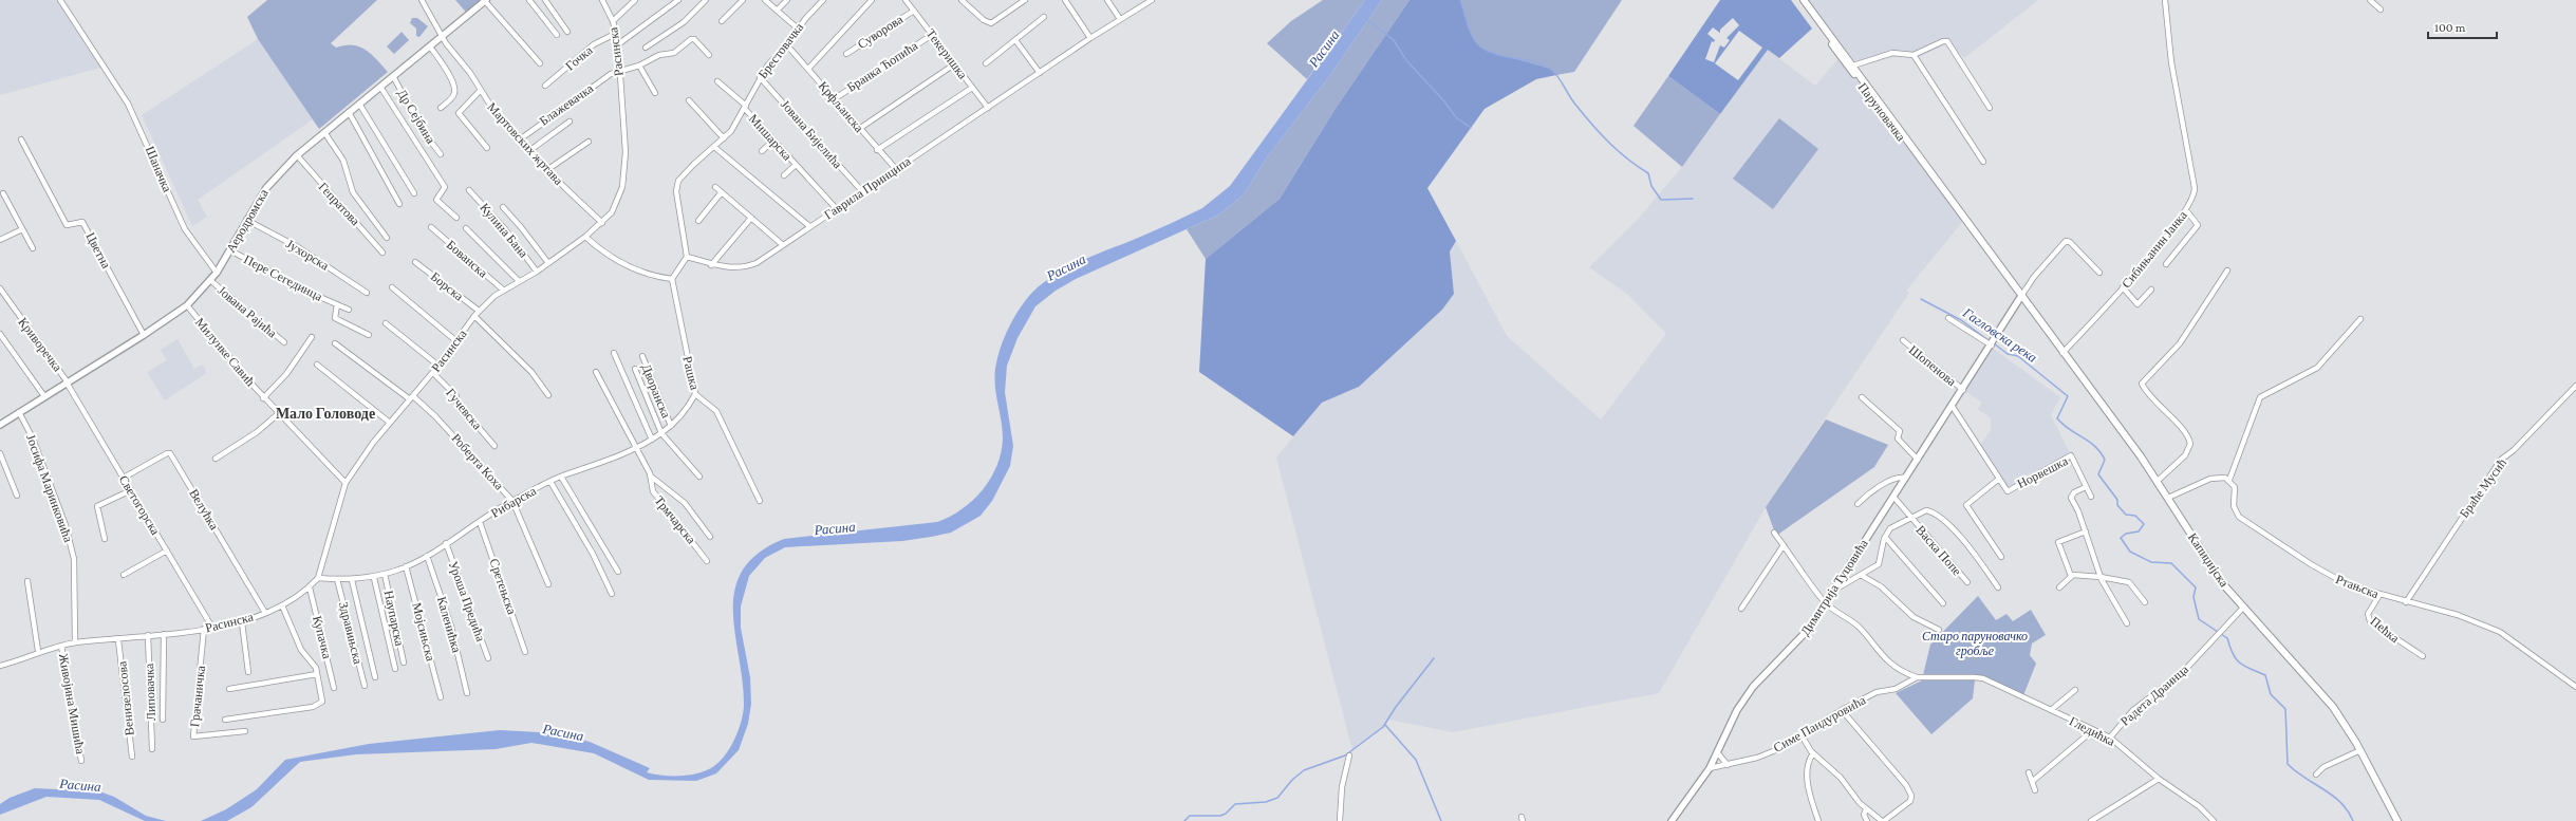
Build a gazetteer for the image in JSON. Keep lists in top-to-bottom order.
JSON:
{
  "streets": {
    "main road": ["Паруновачка", "Капиџијска"],
    "street": [
      "Суворова",
      "Брестовачка",
      "Расинска",
      "Текеришка",
      "Гочка",
      "Бранка Ћопића",
      "Блажевачка",
      "Крфљанска",
      "Др Сејбина",
      "Јована Бијелића",
      "Мишарска",
      "Мартовских жртава",
      "Шаначка",
      "Гаврила Принципа",
      "Гепратова",
      "Аеродромска",
      "Кулина Бана",
      "Сибињанин Јанка",
      "Цветна",
      "Јухорска",
      "Бованска",
      "Пере Сегединца",
      "Борска",
      "Јована Рајића",
      "Криворечка",
      "Милунке Савић",
      "Шопенова",
      "Рашка",
      "Дворанска",
      "Гучевска",
      "Роберта Коха",
      "Норвешка",
      "Јосифа Маринковића",
      "Браће Мусић",
      "Рибарска",
      "Светогорска",
      "Велућка",
      "Трмчарска",
      "Васка Попе",
      "Сретењска",
      "Ртањска",
      "Димитрија Туцовића",
      "Уроша Предића",
      "Наупарска",
      "Каленићка",
      "Пећка",
      "Мојсињска",
      "Здравињска",
      "Купачка",
      "Липовачка",
      "Радета Драинца",
      "Грачаничка",
      "Венизелосова",
      "Живојина Мишића",
      "Симе Пандуровића",
      "Гледићка"
    ]
  },
  "crossings": [
    ["Суворова", "Текеришка"],
    ["Брестовачка", "Крфљанска"],
    ["Брестовачка", "Јована Бијелића"],
    ["Брестовачка", "Мишарска"],
    ["Брестовачка", "Гаврила Принципа"],
    ["Расинска", "Гочка"],
    ["Расинска", "Блажевачка"],
    ["Расинска", "Мартовских жртава"],
    ["Расинска", "Кулина Бана"],
    ["Расинска", "Бованска"],
    ["Расинска", "Борска"],
    ["Расинска", "Милунке Савић"],
    ["Расинска", "Гучевска"],
    ["Расинска", "Роберта Коха"],
    ["Расинска", "Јосифа Маринковића"],
    ["Расинска", "Рибарска"],
    ["Расинска", "Светогорска"],
    ["Расинска", "Велућка"],
    ["Расинска", "Купачка"],
    ["Расинска", "Липовачка"],
    ["Расинска", "Грачаничка"],
    ["Расинска", "Венизелосова"],
    ["Расинска", "Живојина Мишића"],
    ["Текеришка", "Бранка Ћопића"],
    ["Текеришка", "Гаврила Принципа"],
    ["Бранка Ћопића", "Крфљанска"],
    ["Блажевачка", "Мартовских жртава"],
    ["Крфљанска", "Гаврила Принципа"],
    ["Паруновачка", "Капиџијска"],
    ["Паруновачка", "Димитрија Туцовића"],
    ["Др Сејбина", "Аеродромска"],
    ["Јована Бијелића", "Гаврила Принципа"],
    ["Мишарска", "Гаврила Принципа"],
    ["Мартовских жртава", "Аеродромска"],
    ["Шаначка", "Аеродромска"],
    ["Гепратова", "Аеродромска"],
    ["Аеродромска", "Цветна"],
    ["Аеродромска", "Јухорска"],
    ["Аеродромска", "Пере Сегединца"],
    ["Аеродромска", "Јована Рајића"],
    ["Аеродромска", "Криворечка"],
    ["Аеродромска", "Милунке Савић"],
    ["Аеродромска", "Јосифа Маринковића"],
    ["Аеродромска", "Светогорска"],
    ["Сибињанин Јанка", "Капиџијска"],
    ["Криворечка", "Светогорска"],
    ["Шопенова", "Димитрија Туцовића"],
    ["Рашка", "Рибарска"],
    ["Дворанска", "Рибарска"],
    ["Роберта Коха", "Рибарска"],
    ["Норвешка", "Димитрија Туцовића"],
    ["Браће Мусић", "Ртањска"],
    ["Рибарска", "Трмчарска"],
    ["Рибарска", "Сретењска"],
    ["Рибарска", "Уроша Предића"],
    ["Рибарска", "Наупарска"],
    ["Рибарска", "Каленићка"],
    ["Рибарска", "Мојсињска"],
    ["Рибарска", "Здравињска"],
    ["Светогорска", "Велућка"],
    ["Васка Попе", "Димитрија Туцовића"],
    ["Капиџијска", "Димитрија Туцовића"],
    ["Капиџијска", "Радета Драинца"],
    ["Ртањска", "Пећка"],
    ["Димитрија Туцовића", "Симе Пандуровића"],
    ["Радета Драинца", "Гледићка"],
    ["Симе Пандуровића", "Гледићка"]
  ],
  "districts": ["Мало Головоде"],
  "water": ["Расина", "Гагловска река"],
  "parks": ["Старо паруновачко гробље"],
  "scale_bar": "100 m"
}
